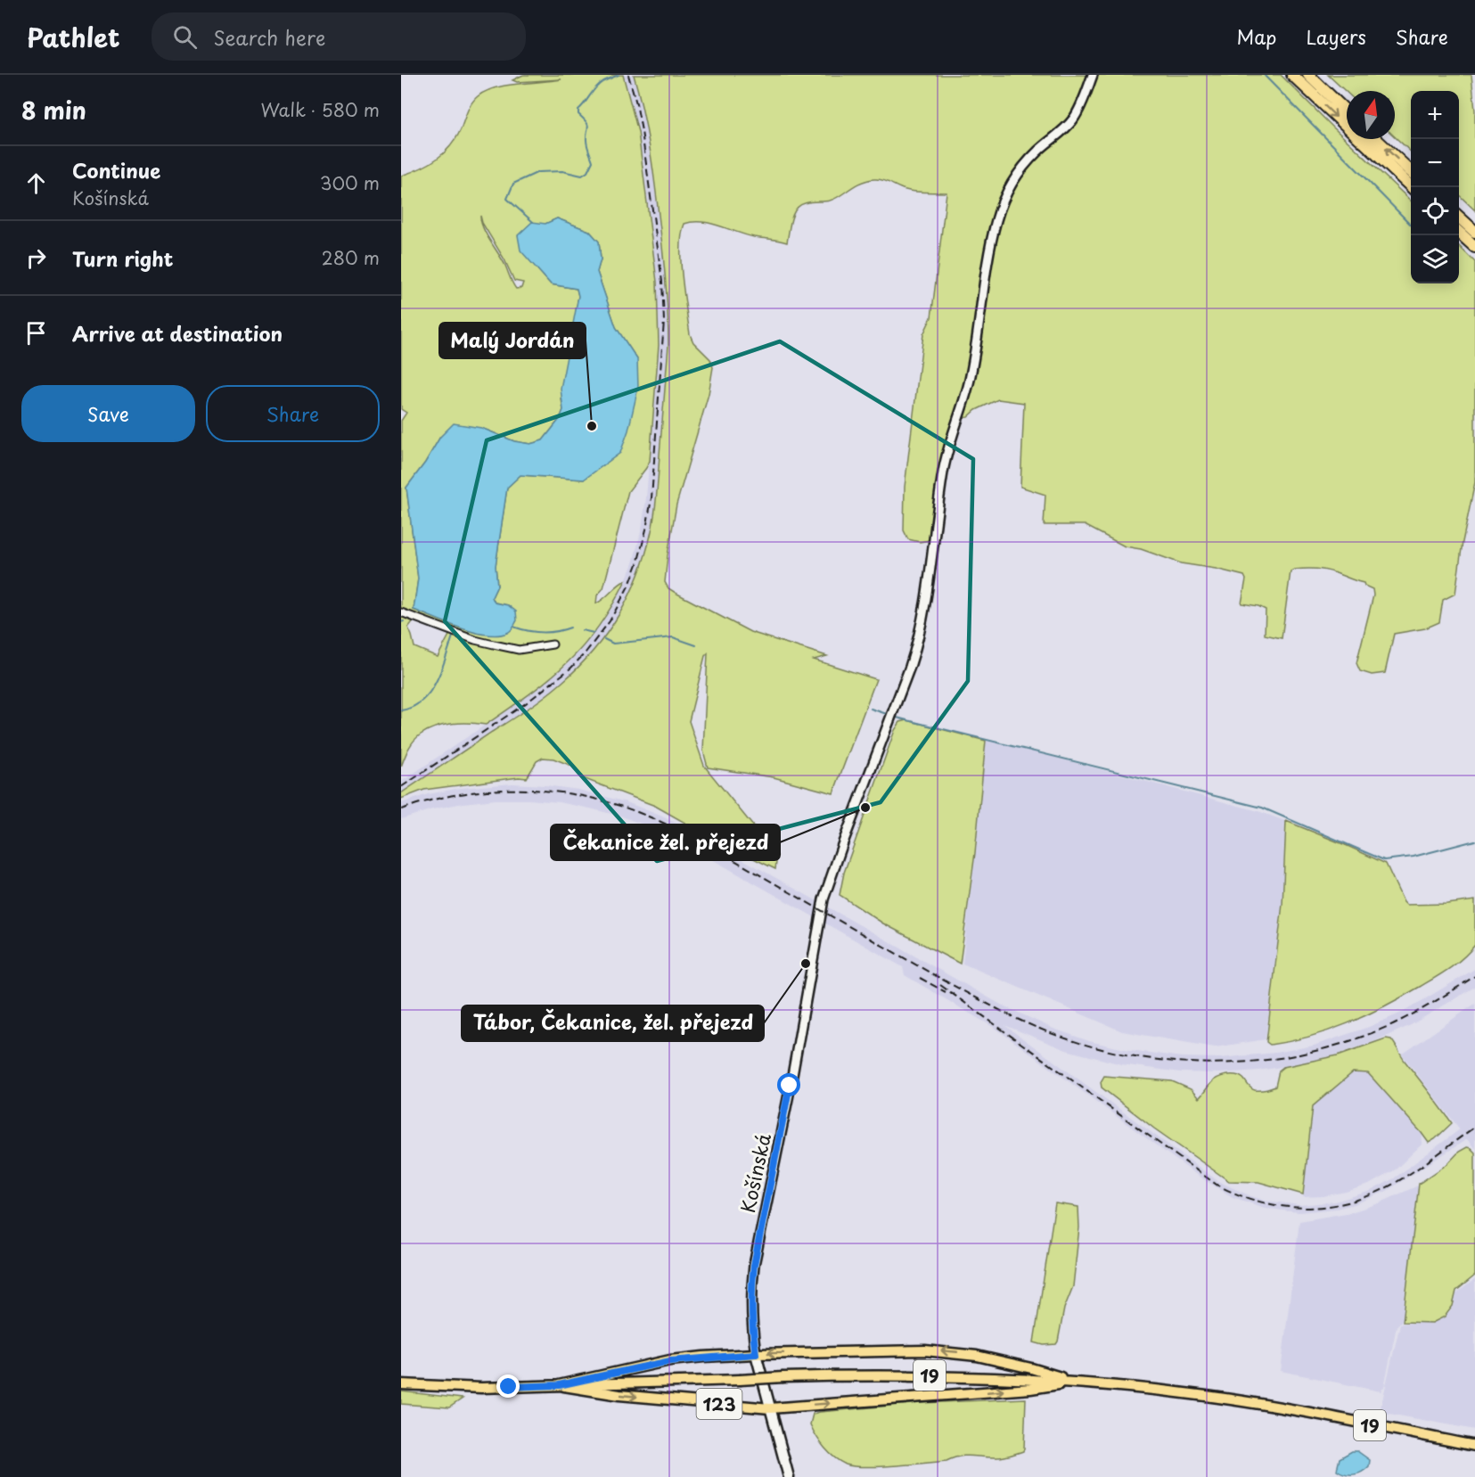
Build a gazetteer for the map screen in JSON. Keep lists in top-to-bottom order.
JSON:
{
  "streets": {
    "main road": ["Košínská", "19", "123"]
  },
  "crossings": [
    ["Košínská", "123"],
    ["19", "123"]
  ],
  "places": ["Malý Jordán", "Čekanice žel. přejezd", "Tábor, Čekanice, žel. přejezd"],
  "north": "top",
  "page": {
    "header": "Pathlet",
    "search": "Search here",
    "nav": ["Map", "Layers", "Share"],
    "heading": ["8 min", "Walk · 580 m"],
    "map_buttons": ["+", "−"],
    "list": [
      ["Continue", "Košínská", "300 m"],
      ["Turn right", "280 m"],
      "Arrive at destination"
    ],
    "buttons": ["Save", "Share"]
  }
}
